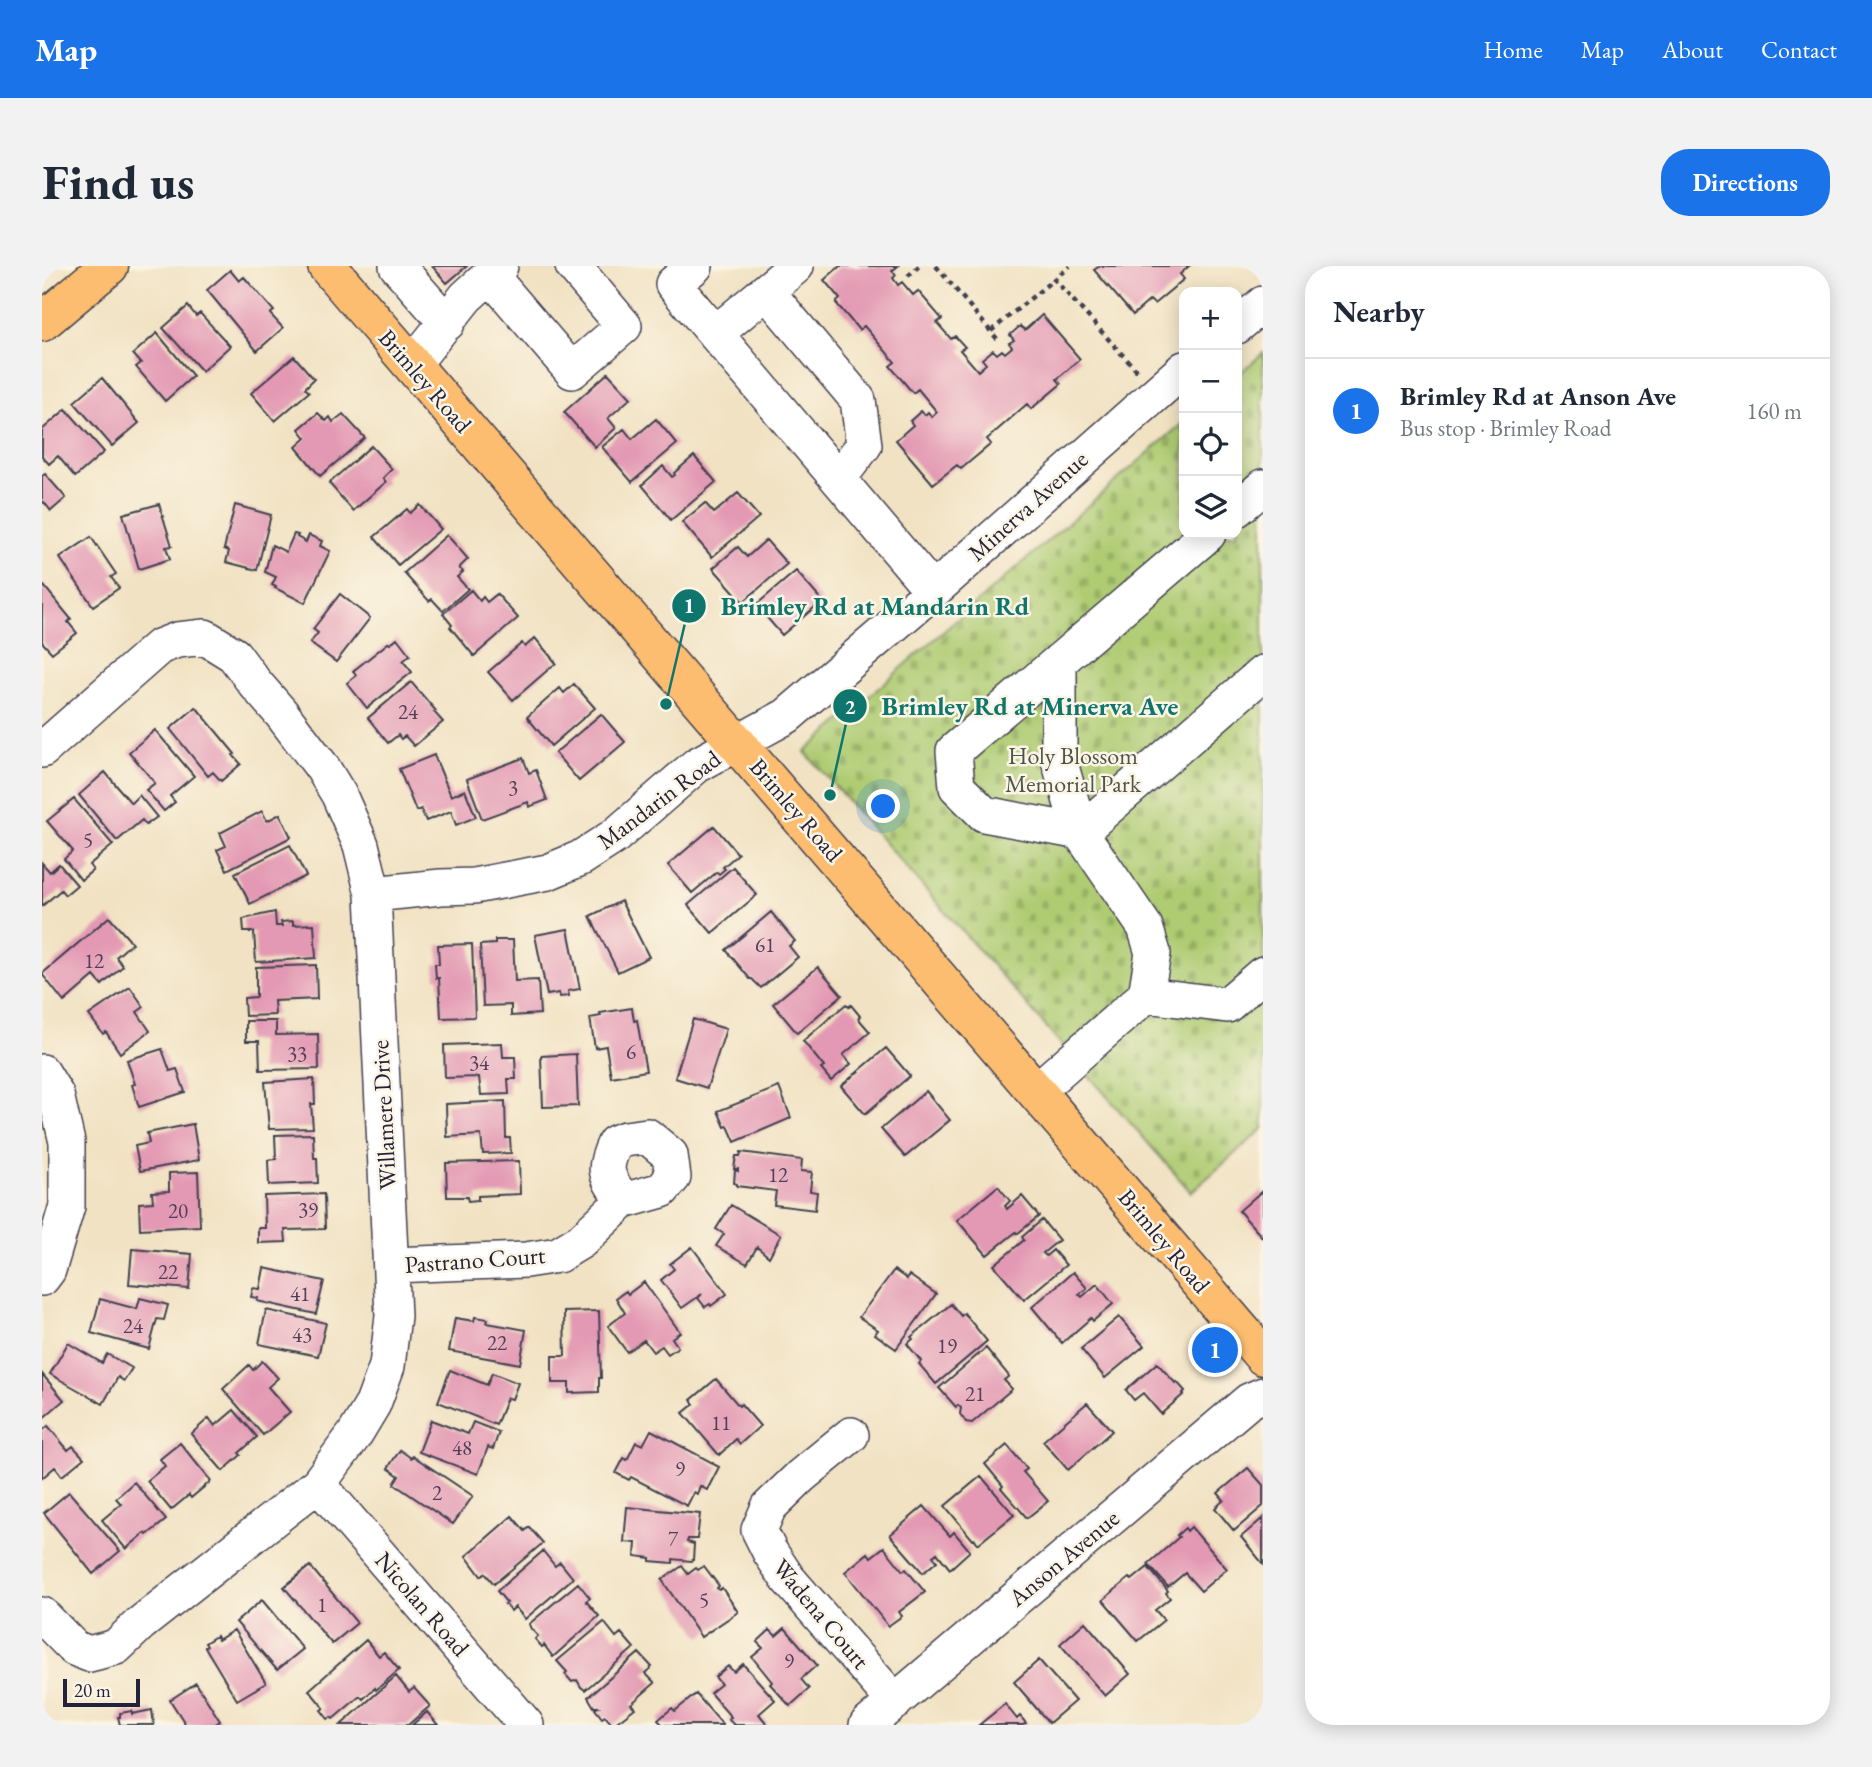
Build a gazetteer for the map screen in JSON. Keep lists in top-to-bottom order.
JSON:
{
  "streets": {
    "main road": ["Brimley Road"],
    "street": [
      "Minerva Avenue",
      "Mandarin Road",
      "Willamere Drive",
      "Pastrano Court",
      "Anson Avenue",
      "Nicolan Road",
      "Wadena Court"
    ]
  },
  "crossings": [
    ["Brimley Road", "Minerva Avenue"],
    ["Brimley Road", "Mandarin Road"],
    ["Minerva Avenue", "Mandarin Road"],
    ["Mandarin Road", "Willamere Drive"],
    ["Willamere Drive", "Pastrano Court"],
    ["Willamere Drive", "Nicolan Road"],
    ["Anson Avenue", "Wadena Court"]
  ],
  "parks": ["Holy Blossom Memorial Park"],
  "places": ["Brimley Rd at Mandarin Rd", "Brimley Rd at Minerva Ave"],
  "house_numbers": [
    "24",
    "3",
    "5",
    "61",
    "12",
    "6",
    "33",
    "34",
    "12",
    "39",
    "20",
    "22",
    "41",
    "24",
    "43",
    "22",
    "19",
    "21",
    "11",
    "48",
    "9",
    "2",
    "7",
    "5",
    "1",
    "9"
  ],
  "scale_bar": "20 m",
  "page": {
    "header": "Map",
    "nav": [
      "Home",
      "Map",
      "About",
      "Contact"
    ],
    "buttons": "Directions",
    "title": "Find us",
    "heading": "Nearby",
    "map_buttons": ["+", "−"],
    "list": [
      {
        "mark": "1",
        "name": "Brimley Rd at Anson Ave",
        "note": "Bus stop · Brimley Road",
        "value": "160 m"
      }
    ],
    "pins": "1",
    "scale": "20 m"
  }
}
